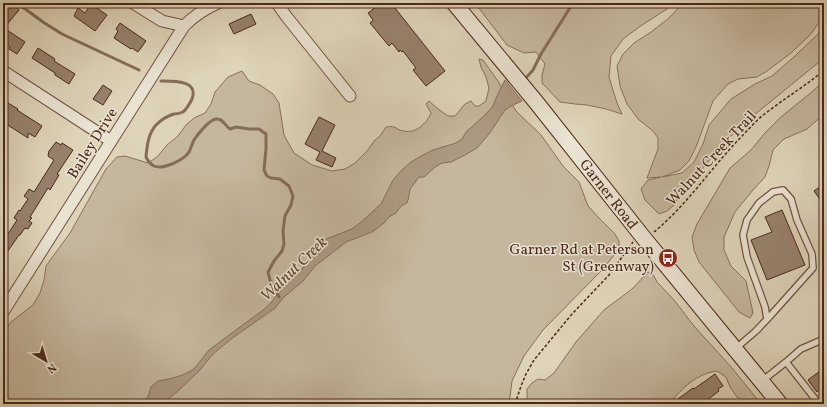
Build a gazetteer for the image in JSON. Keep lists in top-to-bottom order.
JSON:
{
  "streets": {
    "main road": ["Garner Road"],
    "street": ["Bailey Drive"],
    "path": ["Walnut Creek Trail"]
  },
  "water": ["Walnut Creek"],
  "places": {
    "bus stop": ["Garner Rd at Peterson St (Greenway)"]
  },
  "north": "bottom right"
}
